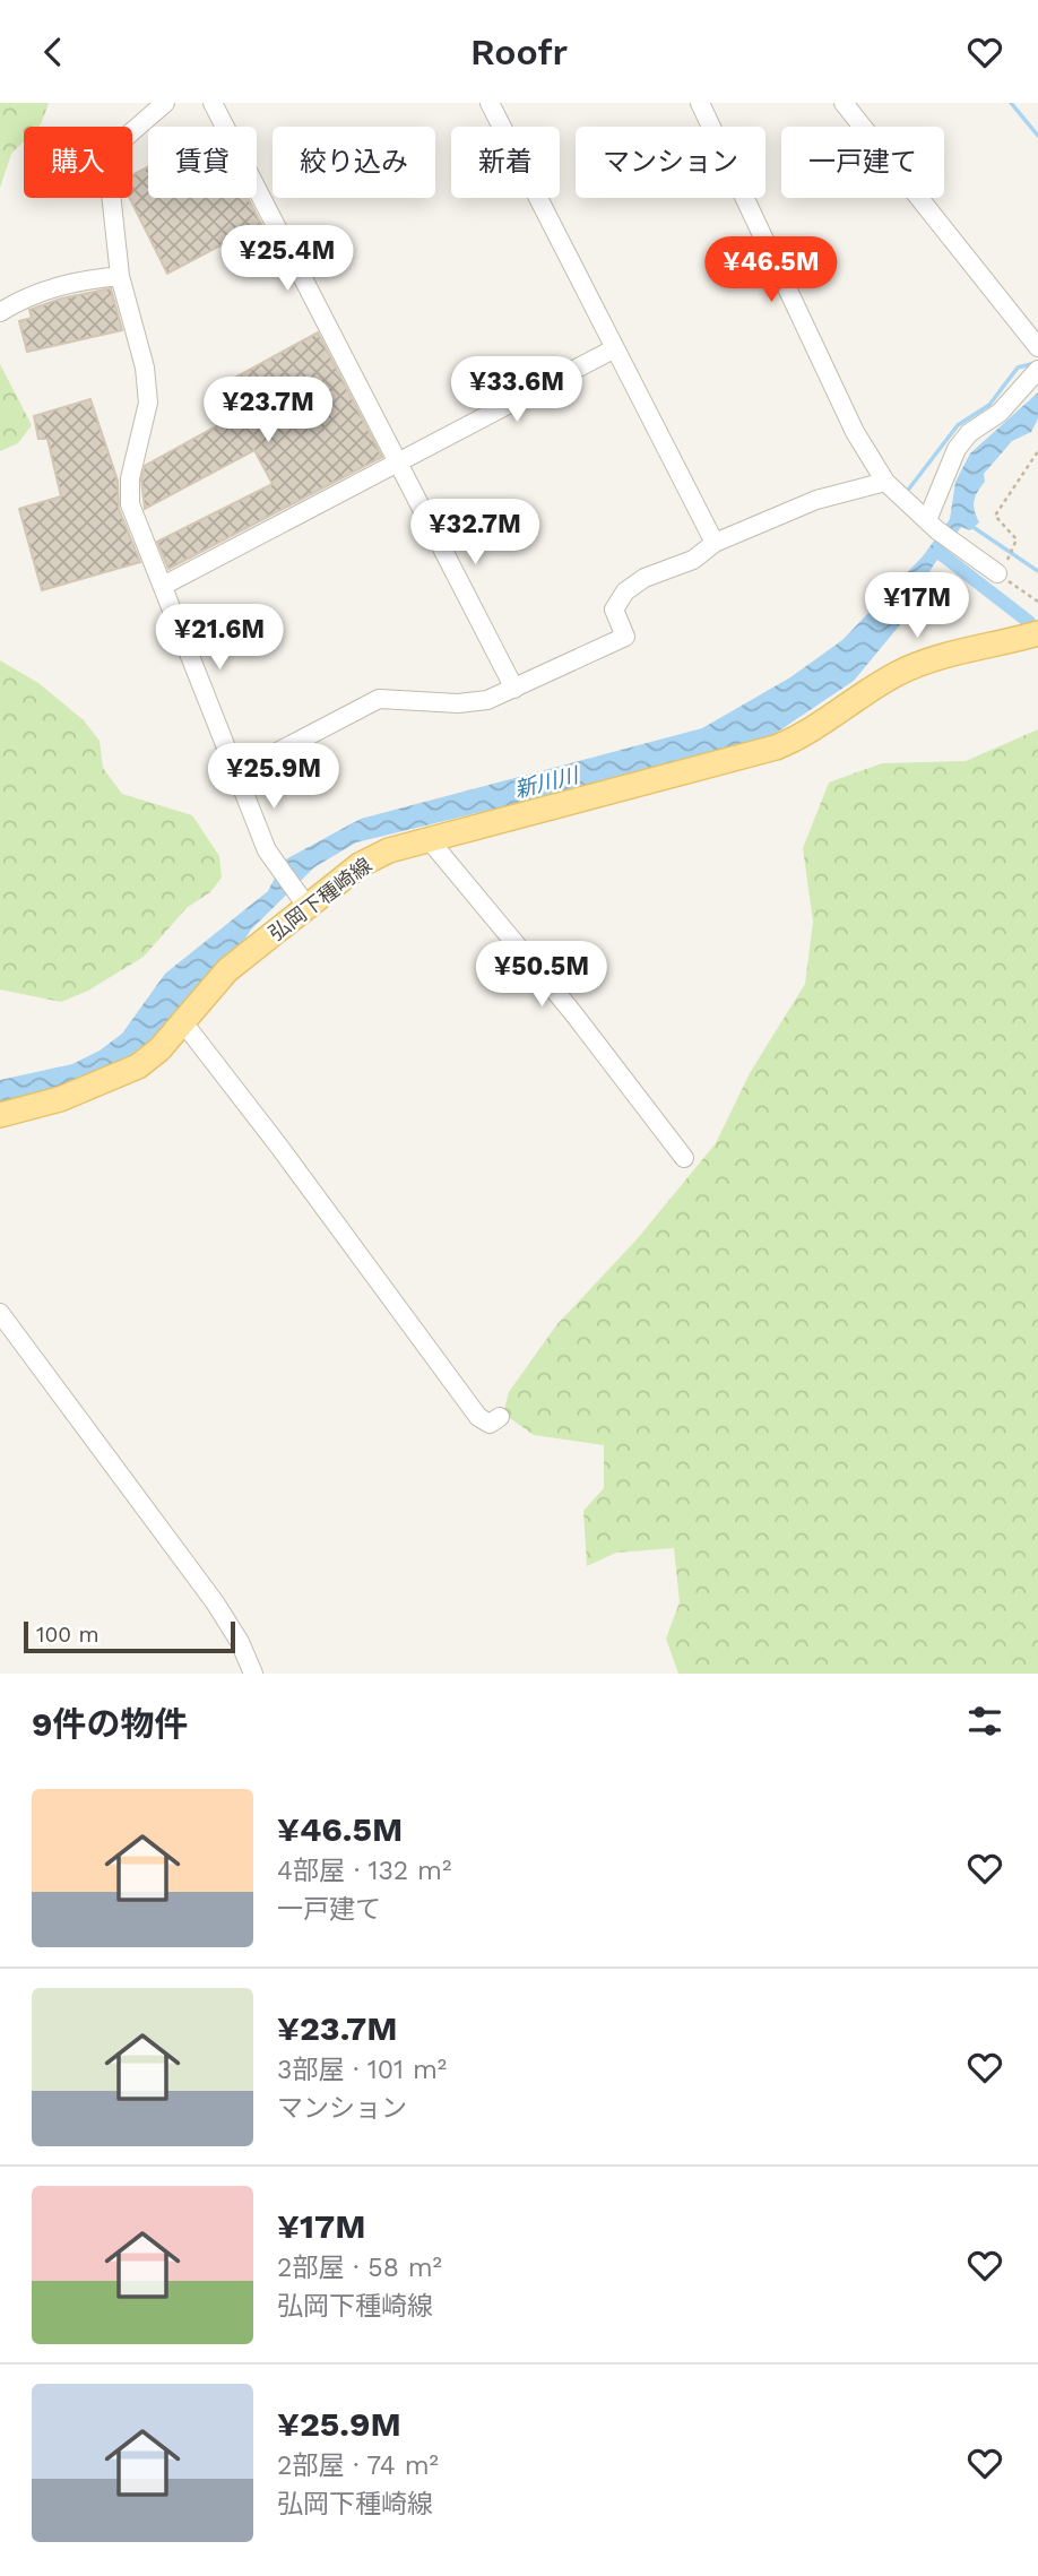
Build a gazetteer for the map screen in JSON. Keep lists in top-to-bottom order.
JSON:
{
  "streets": {
    "main road": ["弘岡下種崎線"]
  },
  "water": ["新川川"],
  "scale_bar": "100 m",
  "page": {
    "header": "Roofr",
    "chip": [
      "購入",
      "賃貸",
      "絞り込み",
      "新着",
      "マンション",
      "一戸建て"
    ],
    "price": [
      "¥25.4M",
      "¥46.5M",
      "¥33.6M",
      "¥23.7M",
      "¥32.7M",
      "¥17M",
      "¥21.6M",
      "¥25.9M",
      "¥50.5M"
    ],
    "scale": "100 m",
    "heading": "9件の物件",
    "list": [
      {
        "name": "¥46.5M",
        "note": "4部屋 · 132 m² · 一戸建て"
      },
      {
        "name": "¥23.7M",
        "note": "3部屋 · 101 m² · マンション"
      },
      {
        "name": "¥17M",
        "note": "2部屋 · 58 m² · 弘岡下種崎線"
      },
      {
        "name": "¥25.9M",
        "note": "2部屋 · 74 m² · 弘岡下種崎線"
      }
    ]
  }
}
